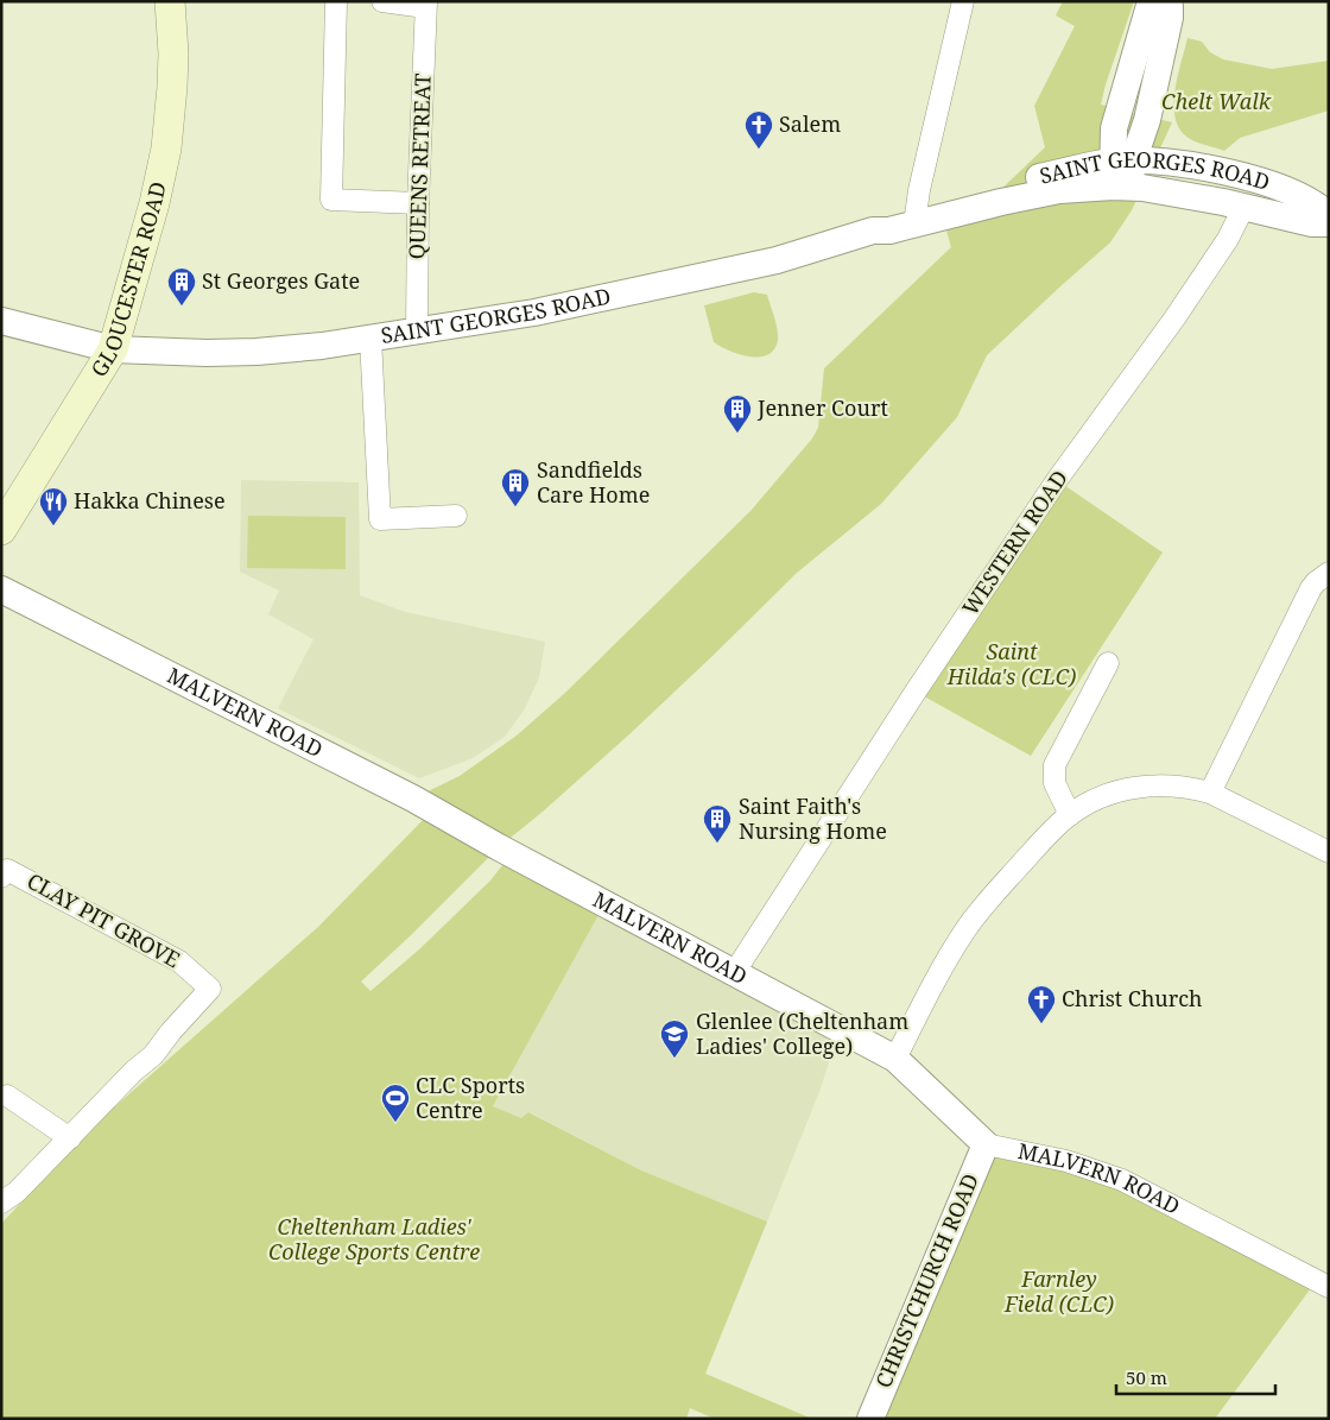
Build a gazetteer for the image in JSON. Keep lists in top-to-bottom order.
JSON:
{
  "streets": {
    "main road": ["GLOUCESTER ROAD"],
    "street": [
      "QUEENS RETREAT",
      "SAINT GEORGES ROAD",
      "WESTERN ROAD",
      "MALVERN ROAD",
      "CLAY PIT GROVE",
      "CHRISTCHURCH ROAD"
    ]
  },
  "crossings": [
    ["QUEENS RETREAT", "SAINT GEORGES ROAD"],
    ["SAINT GEORGES ROAD", "GLOUCESTER ROAD"],
    ["SAINT GEORGES ROAD", "WESTERN ROAD"],
    ["WESTERN ROAD", "MALVERN ROAD"],
    ["MALVERN ROAD", "CHRISTCHURCH ROAD"]
  ],
  "parks": [
    "Chelt Walk",
    "Saint Hilda's (CLC)",
    "Cheltenham Ladies' College Sports Centre",
    "Farnley Field (CLC)"
  ],
  "places": {
    "church": ["Salem", "Christ Church"],
    "building": [
      "St Georges Gate",
      "Jenner Court",
      "Sandfields Care Home",
      "Saint Faith's Nursing Home"
    ],
    "restaurant": ["Hakka Chinese"],
    "school or university": ["Glenlee (Cheltenham Ladies' College)"],
    "sports": ["CLC Sports Centre"]
  },
  "scale_bar": "50 m"
}
